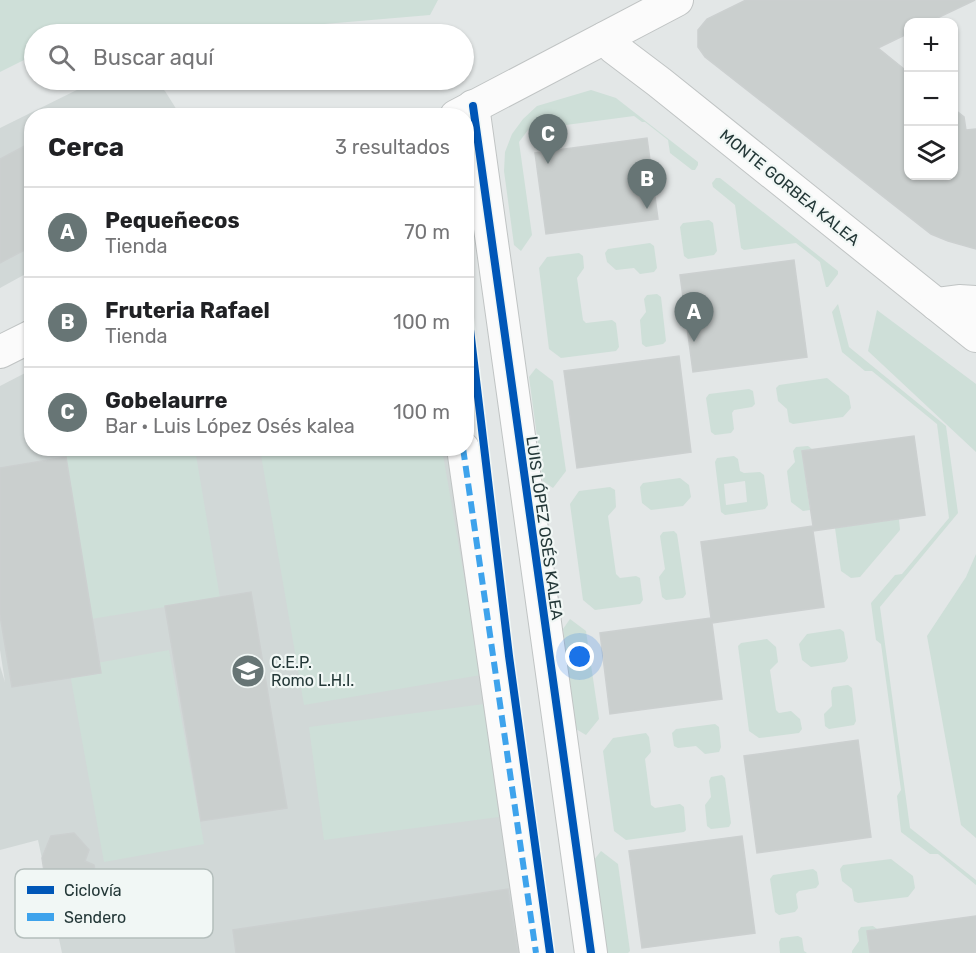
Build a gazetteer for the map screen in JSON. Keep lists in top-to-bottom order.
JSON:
{
  "streets": {
    "street": ["MONTE GORBEA KALEA", "LUIS LÓPEZ OSÉS KALEA"]
  },
  "places": {
    "school or university": ["C.E.P. Romo L.H.I."]
  },
  "legend": ["Ciclovía", "Sendero"],
  "page": {
    "map_buttons": ["+", "−"],
    "search": "Buscar aquí",
    "heading": ["Cerca", "3 resultados"],
    "pins": ["C", "B", "A"],
    "list": [
      {
        "mark": "A",
        "name": "Pequeñecos",
        "note": "Tienda",
        "value": "70 m"
      },
      {
        "mark": "B",
        "name": "Fruteria Rafael",
        "note": "Tienda",
        "value": "100 m"
      },
      {
        "mark": "C",
        "name": "Gobelaurre",
        "note": "Bar · Luis López Osés kalea",
        "value": "100 m"
      }
    ]
  }
}
